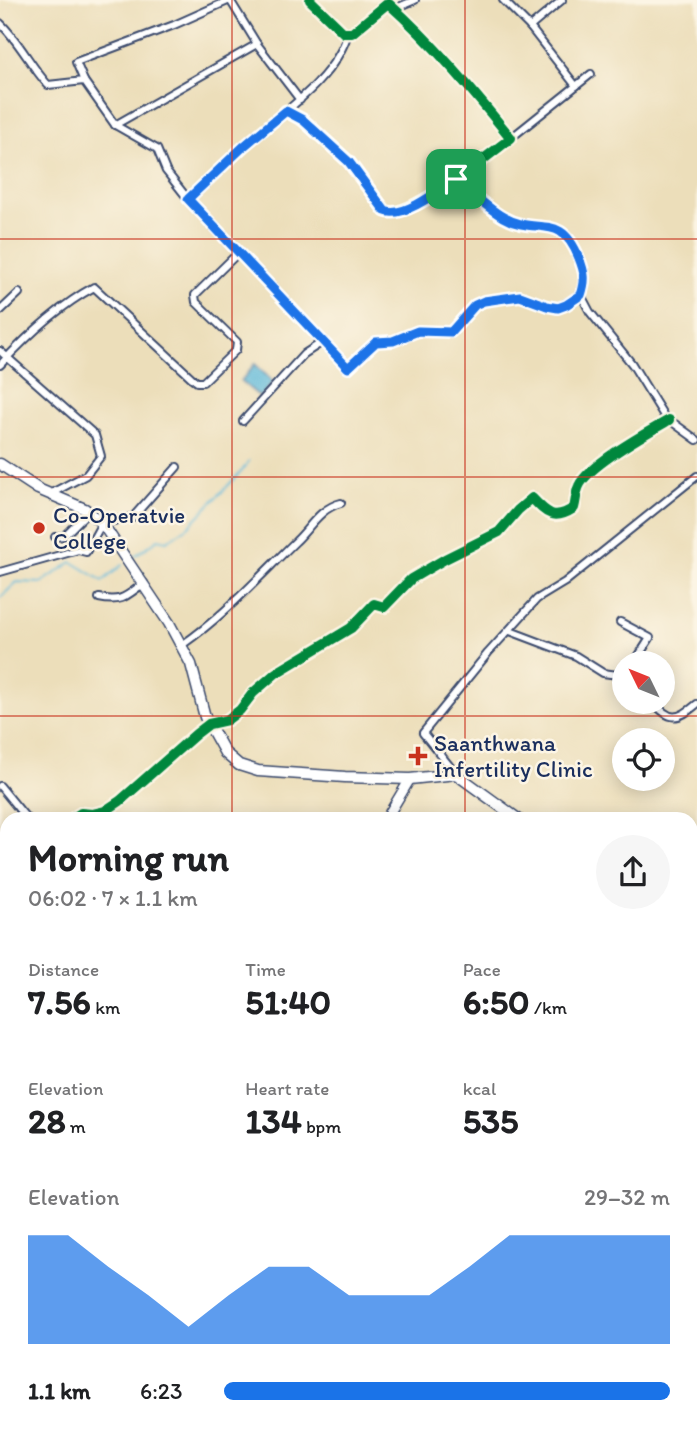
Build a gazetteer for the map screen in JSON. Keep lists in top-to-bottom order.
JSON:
{
  "places": {
    "other": ["Co-Operatvie College"],
    "health": ["Saanthwana Infertility Clinic"]
  },
  "north": "top left",
  "page": {
    "heading": ["Morning run", "06:02 · 7 × 1.1 km"],
    "stats": [
      ["Distance", "7.56 km"],
      ["Time", "51:40"],
      ["Pace", "6:50 /km"],
      ["Elevation", "28 m"],
      ["Heart rate", "134 bpm"],
      ["kcal", "535"]
    ],
    "chart": ["Elevation", "29–32 m"],
    "list": [
      {
        "name": "1.1 km",
        "note": "6:23"
      }
    ]
  }
}
